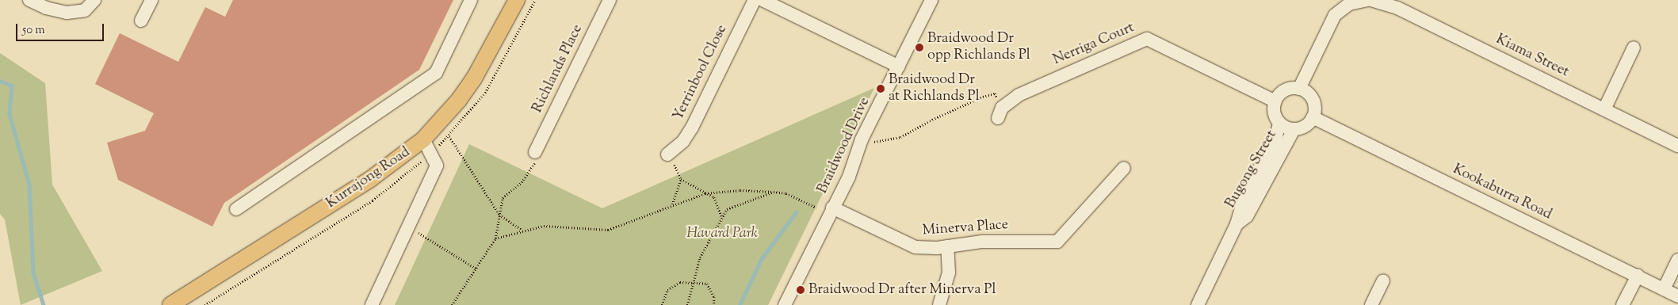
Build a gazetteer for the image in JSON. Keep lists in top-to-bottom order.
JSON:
{
  "streets": {
    "main road": ["Kurrajong Road"],
    "street": [
      "Nerriga Court",
      "Kiama Street",
      "Richlands Place",
      "Yerrinbool Close",
      "Braidwood Drive",
      "Bugong Street",
      "Kookaburra Road",
      "Minerva Place"
    ]
  },
  "crossings": [
    ["Nerriga Court", "Bugong Street"],
    ["Nerriga Court", "Kookaburra Road"],
    ["Braidwood Drive", "Minerva Place"],
    ["Bugong Street", "Kookaburra Road"]
  ],
  "parks": ["Havard Park"],
  "places": ["Braidwood Dr opp Richlands Pl", "Braidwood Dr at Richlands Pl", "Braidwood Dr after Minerva Pl"],
  "scale_bar": "50 m"
}
